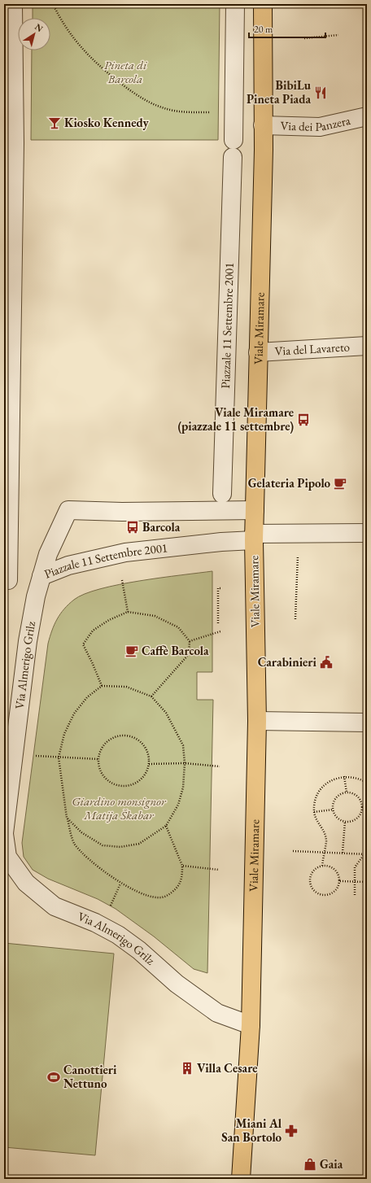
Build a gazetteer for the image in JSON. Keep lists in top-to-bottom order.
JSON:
{
  "streets": {
    "main road": ["Viale Miramare"],
    "street": [
      "Via dei Panzera",
      "Piazzale 11 Settembre 2001",
      "Via del Lavareto",
      "Via Almerigo Grilz"
    ]
  },
  "crossings": [
    ["Via dei Panzera", "Viale Miramare"],
    ["Piazzale 11 Settembre 2001", "Viale Miramare"],
    ["Piazzale 11 Settembre 2001", "Via Almerigo Grilz"],
    ["Viale Miramare", "Via del Lavareto"],
    ["Viale Miramare", "Via Almerigo Grilz"]
  ],
  "parks": ["Pineta di Barcola", "Giardino monsignor Matija Škabar"],
  "places": {
    "restaurant": ["BibiLu Pineta Piada"],
    "bar": ["Kiosko Kennedy"],
    "bus stop": ["Viale Miramare (piazzale 11 settembre)", "Barcola"],
    "cafe": ["Gelateria Pipolo", "Caffè Barcola"],
    "public building": ["Carabinieri"],
    "building": ["Villa Cesare"],
    "sports": ["Canottieri Nettuno"],
    "pharmacy": ["Miani Al San Bortolo"],
    "shop": ["Gaia"]
  },
  "scale_bar": "20 m",
  "north": "top right"
}
